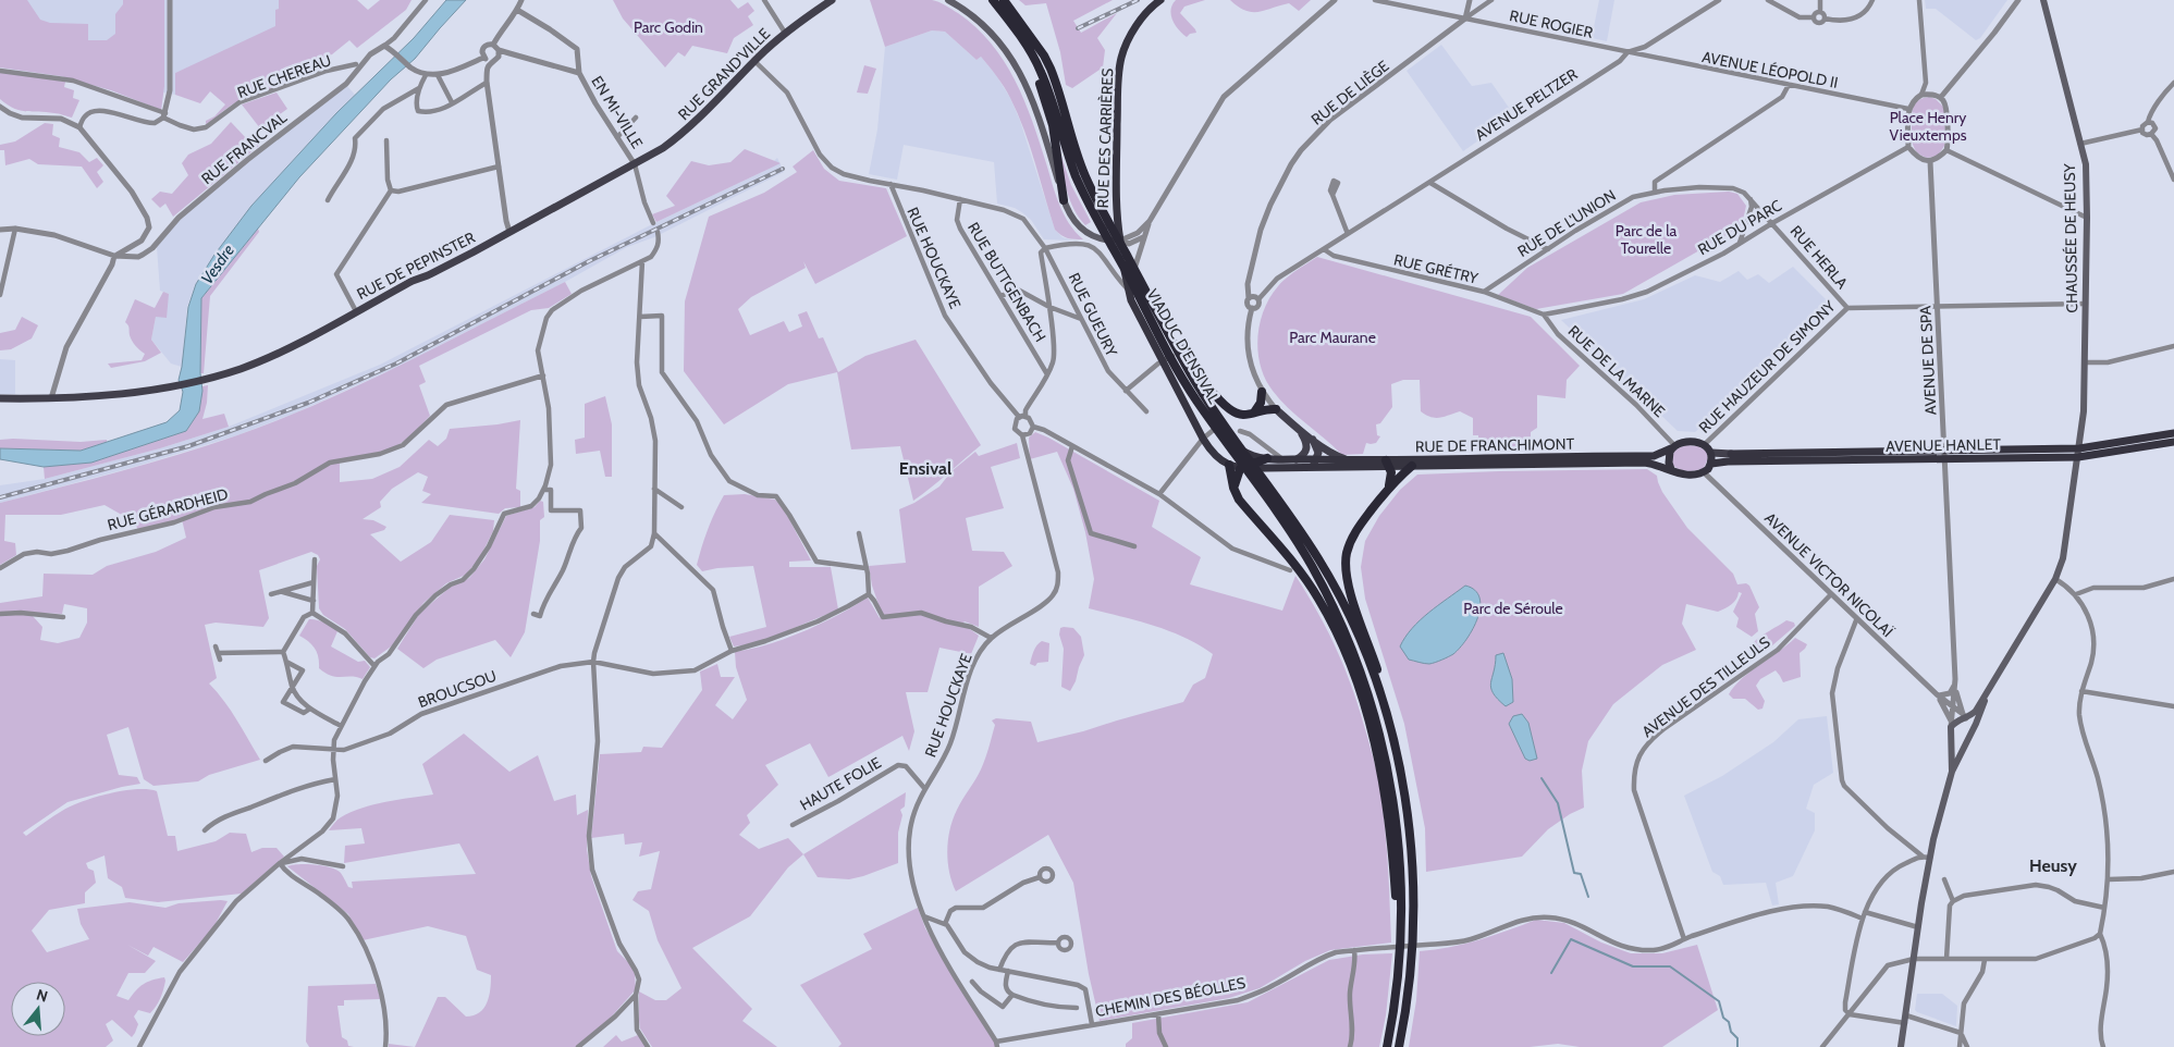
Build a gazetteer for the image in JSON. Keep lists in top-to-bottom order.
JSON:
{
  "streets": {
    "highway": [
      "RUE DES CARRIÈRES",
      "VIADUC D’ENSIVAL",
      "RUE DE FRANCHIMONT",
      "AVENUE HANLET"
    ],
    "main road": ["RUE GRAND'VILLE", "CHAUSSÉE DE HEUSY", "RUE DE PEPINSTER"],
    "street": [
      "RUE ROGIER",
      "AVENUE LÉOPOLD II",
      "RUE CHEREAU",
      "RUE DE LIÈGE",
      "AVENUE PELTZER",
      "EN MI-VILLE",
      "RUE FRANCVAL",
      "RUE DE L'UNION",
      "RUE DU PARC",
      "RUE HERLA",
      "RUE HOUCKAYE",
      "RUE GRÉTRY",
      "RUE BUTTGENBACH",
      "RUE GUEURY",
      "AVENUE DE SPA",
      "RUE HAUZEUR DE SIMONY",
      "RUE DE LA MARNE",
      "RUE GÉRARDHEID",
      "AVENUE VICTOR NICOLAÏ",
      "AVENUE DES TILLEULS",
      "BROUCSOU",
      "HAUTE FOLIE",
      "CHEMIN DES BÉOLLES"
    ]
  },
  "crossings": [
    ["RUE ROGIER", "AVENUE LÉOPOLD II"],
    ["RUE ROGIER", "RUE DE LIÈGE"],
    ["RUE ROGIER", "AVENUE PELTZER"],
    ["AVENUE LÉOPOLD II", "AVENUE PELTZER"],
    ["AVENUE LÉOPOLD II", "RUE DU PARC"],
    ["AVENUE LÉOPOLD II", "AVENUE DE SPA"],
    ["RUE GRAND'VILLE", "EN MI-VILLE"],
    ["RUE GRAND'VILLE", "RUE DE PEPINSTER"],
    ["RUE GRAND'VILLE", "RUE GUEURY"],
    ["RUE DE LIÈGE", "AVENUE PELTZER"],
    ["AVENUE PELTZER", "RUE GRÉTRY"],
    ["EN MI-VILLE", "RUE DE PEPINSTER"],
    ["RUE DES CARRIÈRES", "RUE DE FRANCHIMONT"],
    ["RUE DE L'UNION", "RUE HERLA"],
    ["RUE DE L'UNION", "RUE GRÉTRY"],
    ["RUE DU PARC", "RUE HERLA"],
    ["RUE DU PARC", "RUE GRÉTRY"],
    ["RUE DU PARC", "AVENUE DE SPA"],
    ["RUE DU PARC", "RUE DE LA MARNE"],
    ["CHAUSSÉE DE HEUSY", "AVENUE HANLET"],
    ["RUE HERLA", "RUE HAUZEUR DE SIMONY"],
    ["RUE HOUCKAYE", "RUE GUEURY"],
    ["RUE HOUCKAYE", "HAUTE FOLIE"],
    ["RUE HOUCKAYE", "CHEMIN DES BÉOLLES"],
    ["RUE GRÉTRY", "RUE DE LA MARNE"],
    ["RUE BUTTGENBACH", "RUE GUEURY"],
    ["AVENUE DE SPA", "AVENUE HANLET"],
    ["RUE HAUZEUR DE SIMONY", "RUE DE LA MARNE"],
    ["RUE HAUZEUR DE SIMONY", "RUE DE FRANCHIMONT"],
    ["RUE HAUZEUR DE SIMONY", "AVENUE HANLET"],
    ["RUE HAUZEUR DE SIMONY", "AVENUE VICTOR NICOLAÏ"],
    ["RUE DE LA MARNE", "RUE DE FRANCHIMONT"],
    ["RUE DE LA MARNE", "AVENUE HANLET"],
    ["RUE DE LA MARNE", "AVENUE VICTOR NICOLAÏ"],
    ["RUE DE FRANCHIMONT", "AVENUE HANLET"],
    ["RUE DE FRANCHIMONT", "AVENUE VICTOR NICOLAÏ"],
    ["AVENUE HANLET", "AVENUE VICTOR NICOLAÏ"],
    ["AVENUE VICTOR NICOLAÏ", "AVENUE DES TILLEULS"],
    ["AVENUE DES TILLEULS", "CHEMIN DES BÉOLLES"]
  ],
  "districts": ["Ensival", "Heusy"],
  "water": ["Vesdre"],
  "parks": [
    "Parc Godin",
    "Place Henry Vieuxtemps",
    "Parc de la Tourelle",
    "Parc Maurane",
    "Parc de Séroule"
  ],
  "north": "top"
}
